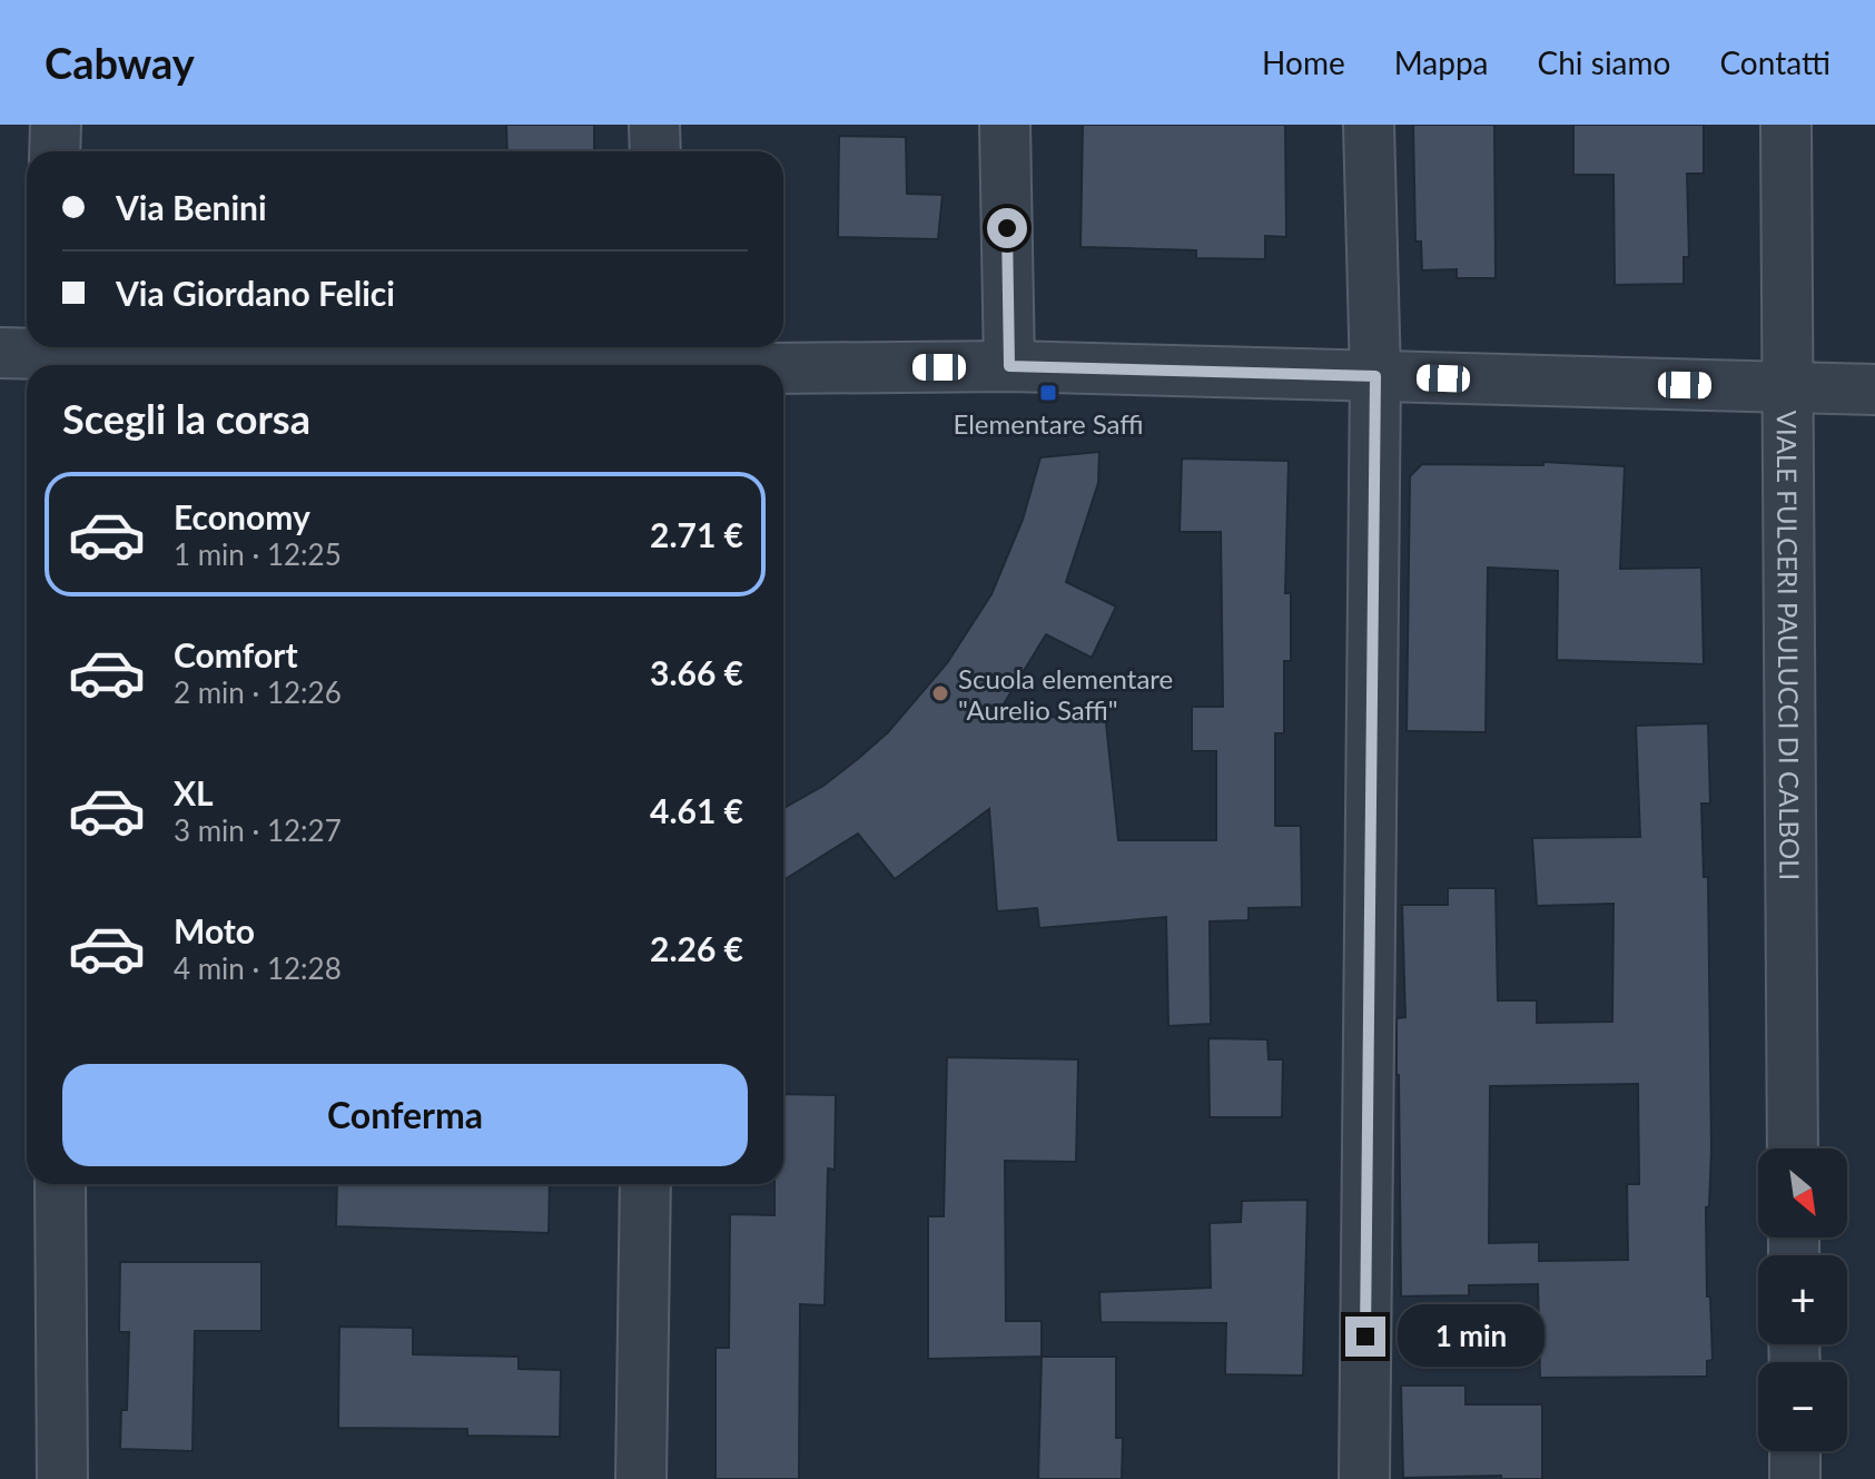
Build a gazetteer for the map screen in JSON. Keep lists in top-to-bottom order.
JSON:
{
  "streets": {
    "street": ["VIALE FULCERI PAULUCCI DI CALBOLI"]
  },
  "places": {
    "transit": ["Elementare Saffi"],
    "other": ["Scuola elementare \"Aurelio Saffi\""]
  },
  "north": "bottom right",
  "page": {
    "header": "Cabway",
    "nav": [
      "Home",
      "Mappa",
      "Chi siamo",
      "Contatti"
    ],
    "banner": ["Via Benini", "Via Giordano Felici"],
    "heading": "Scegli la corsa",
    "list": [
      {
        "name": "Economy",
        "note": "1 min · 12:25",
        "value": "2.71 €"
      },
      {
        "name": "Comfort",
        "note": "2 min · 12:26",
        "value": "3.66 €"
      },
      {
        "name": "XL",
        "note": "3 min · 12:27",
        "value": "4.61 €"
      },
      {
        "name": "Moto",
        "note": "4 min · 12:28",
        "value": "2.26 €"
      }
    ],
    "buttons": "Conferma",
    "map_buttons": ["+", "−"],
    "bubble": "1 min"
  }
}
